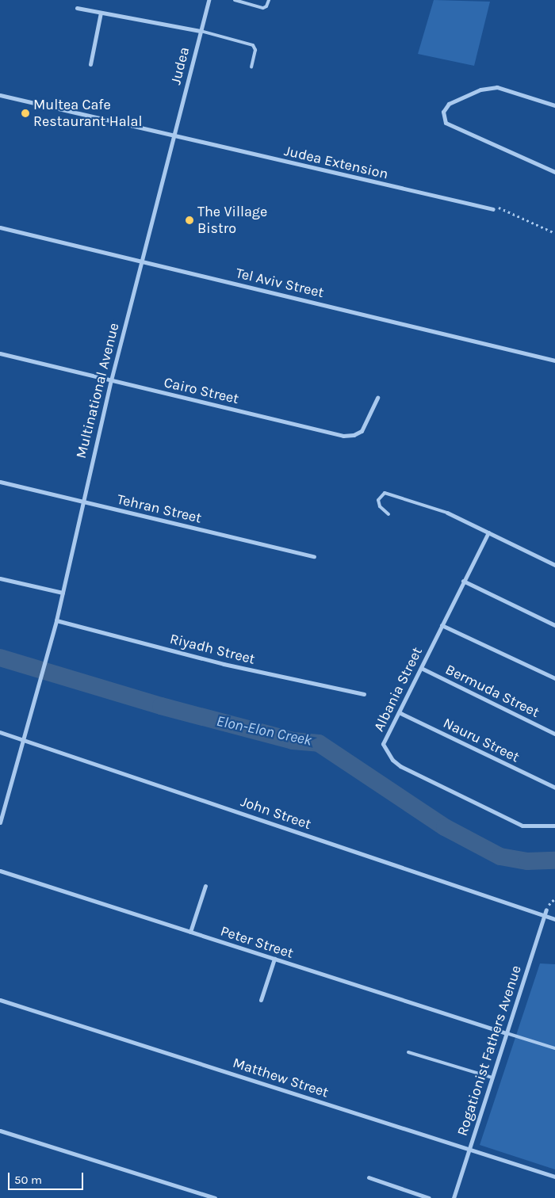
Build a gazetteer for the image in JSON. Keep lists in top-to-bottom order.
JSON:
{
  "streets": {
    "street": [
      "Judea",
      "Judea Extension",
      "Tel Aviv Street",
      "Multinational Avenue",
      "Cairo Street",
      "Tehran Street",
      "Riyadh Street",
      "Albania Street",
      "Bermuda Street",
      "Nauru Street",
      "John Street",
      "Peter Street",
      "Rogationist Fathers Avenue",
      "Matthew Street"
    ]
  },
  "crossings": [
    ["Judea", "Judea Extension"],
    ["Judea", "Multinational Avenue"],
    ["Judea Extension", "Multinational Avenue"],
    ["Tel Aviv Street", "Multinational Avenue"],
    ["Multinational Avenue", "Cairo Street"],
    ["Multinational Avenue", "Tehran Street"],
    ["Multinational Avenue", "Riyadh Street"],
    ["Multinational Avenue", "John Street"],
    ["Albania Street", "Bermuda Street"],
    ["Albania Street", "Nauru Street"],
    ["John Street", "Rogationist Fathers Avenue"],
    ["Peter Street", "Rogationist Fathers Avenue"],
    ["Rogationist Fathers Avenue", "Matthew Street"]
  ],
  "water": ["Elon-Elon Creek"],
  "places": ["Multea Cafe Restaurant Halal", "The Village Bistro"],
  "scale_bar": "50 m"
}
